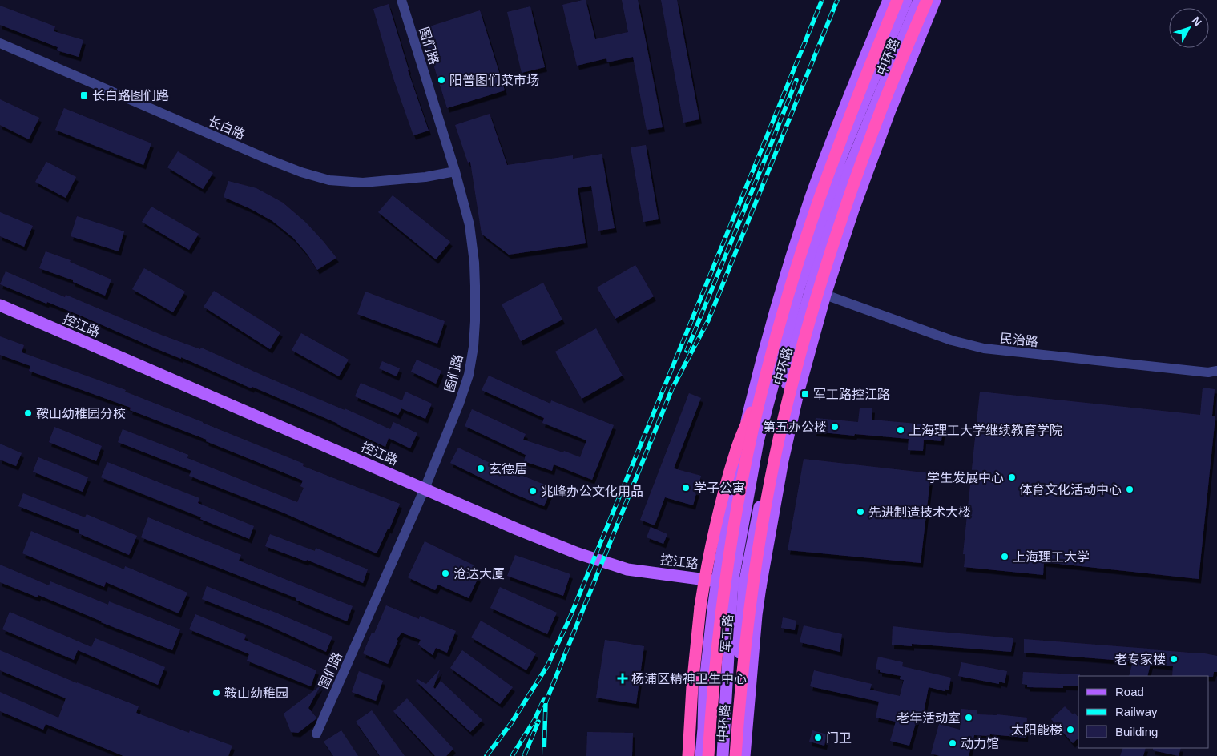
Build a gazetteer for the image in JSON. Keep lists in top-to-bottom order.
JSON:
{
  "streets": {
    "highway": ["中环路"],
    "main road": ["控江路", "军工路"],
    "street": ["图们路", "长白路", "民治路"]
  },
  "crossings": [
    ["图们路", "长白路"],
    ["图们路", "控江路"],
    ["控江路", "军工路"]
  ],
  "places": {
    "other": [
      "阳普图们菜市场",
      "鞍山幼稚园分校",
      "第五办公楼",
      "上海理工大学继续教育学院",
      "玄德居",
      "学生发展中心",
      "学子公寓",
      "体育文化活动中心",
      "兆峰办公文化用品",
      "先进制造技术大楼",
      "上海理工大学",
      "沧达大厦",
      "老专家楼",
      "鞍山幼稚园",
      "老年活动室",
      "太阳能楼",
      "门卫",
      "动力馆"
    ],
    "transit": ["长白路图们路", "军工路控江路"],
    "health": ["杨浦区精神卫生中心"]
  },
  "legend": ["Road", "Railway", "Building"],
  "north": "top right"
}
